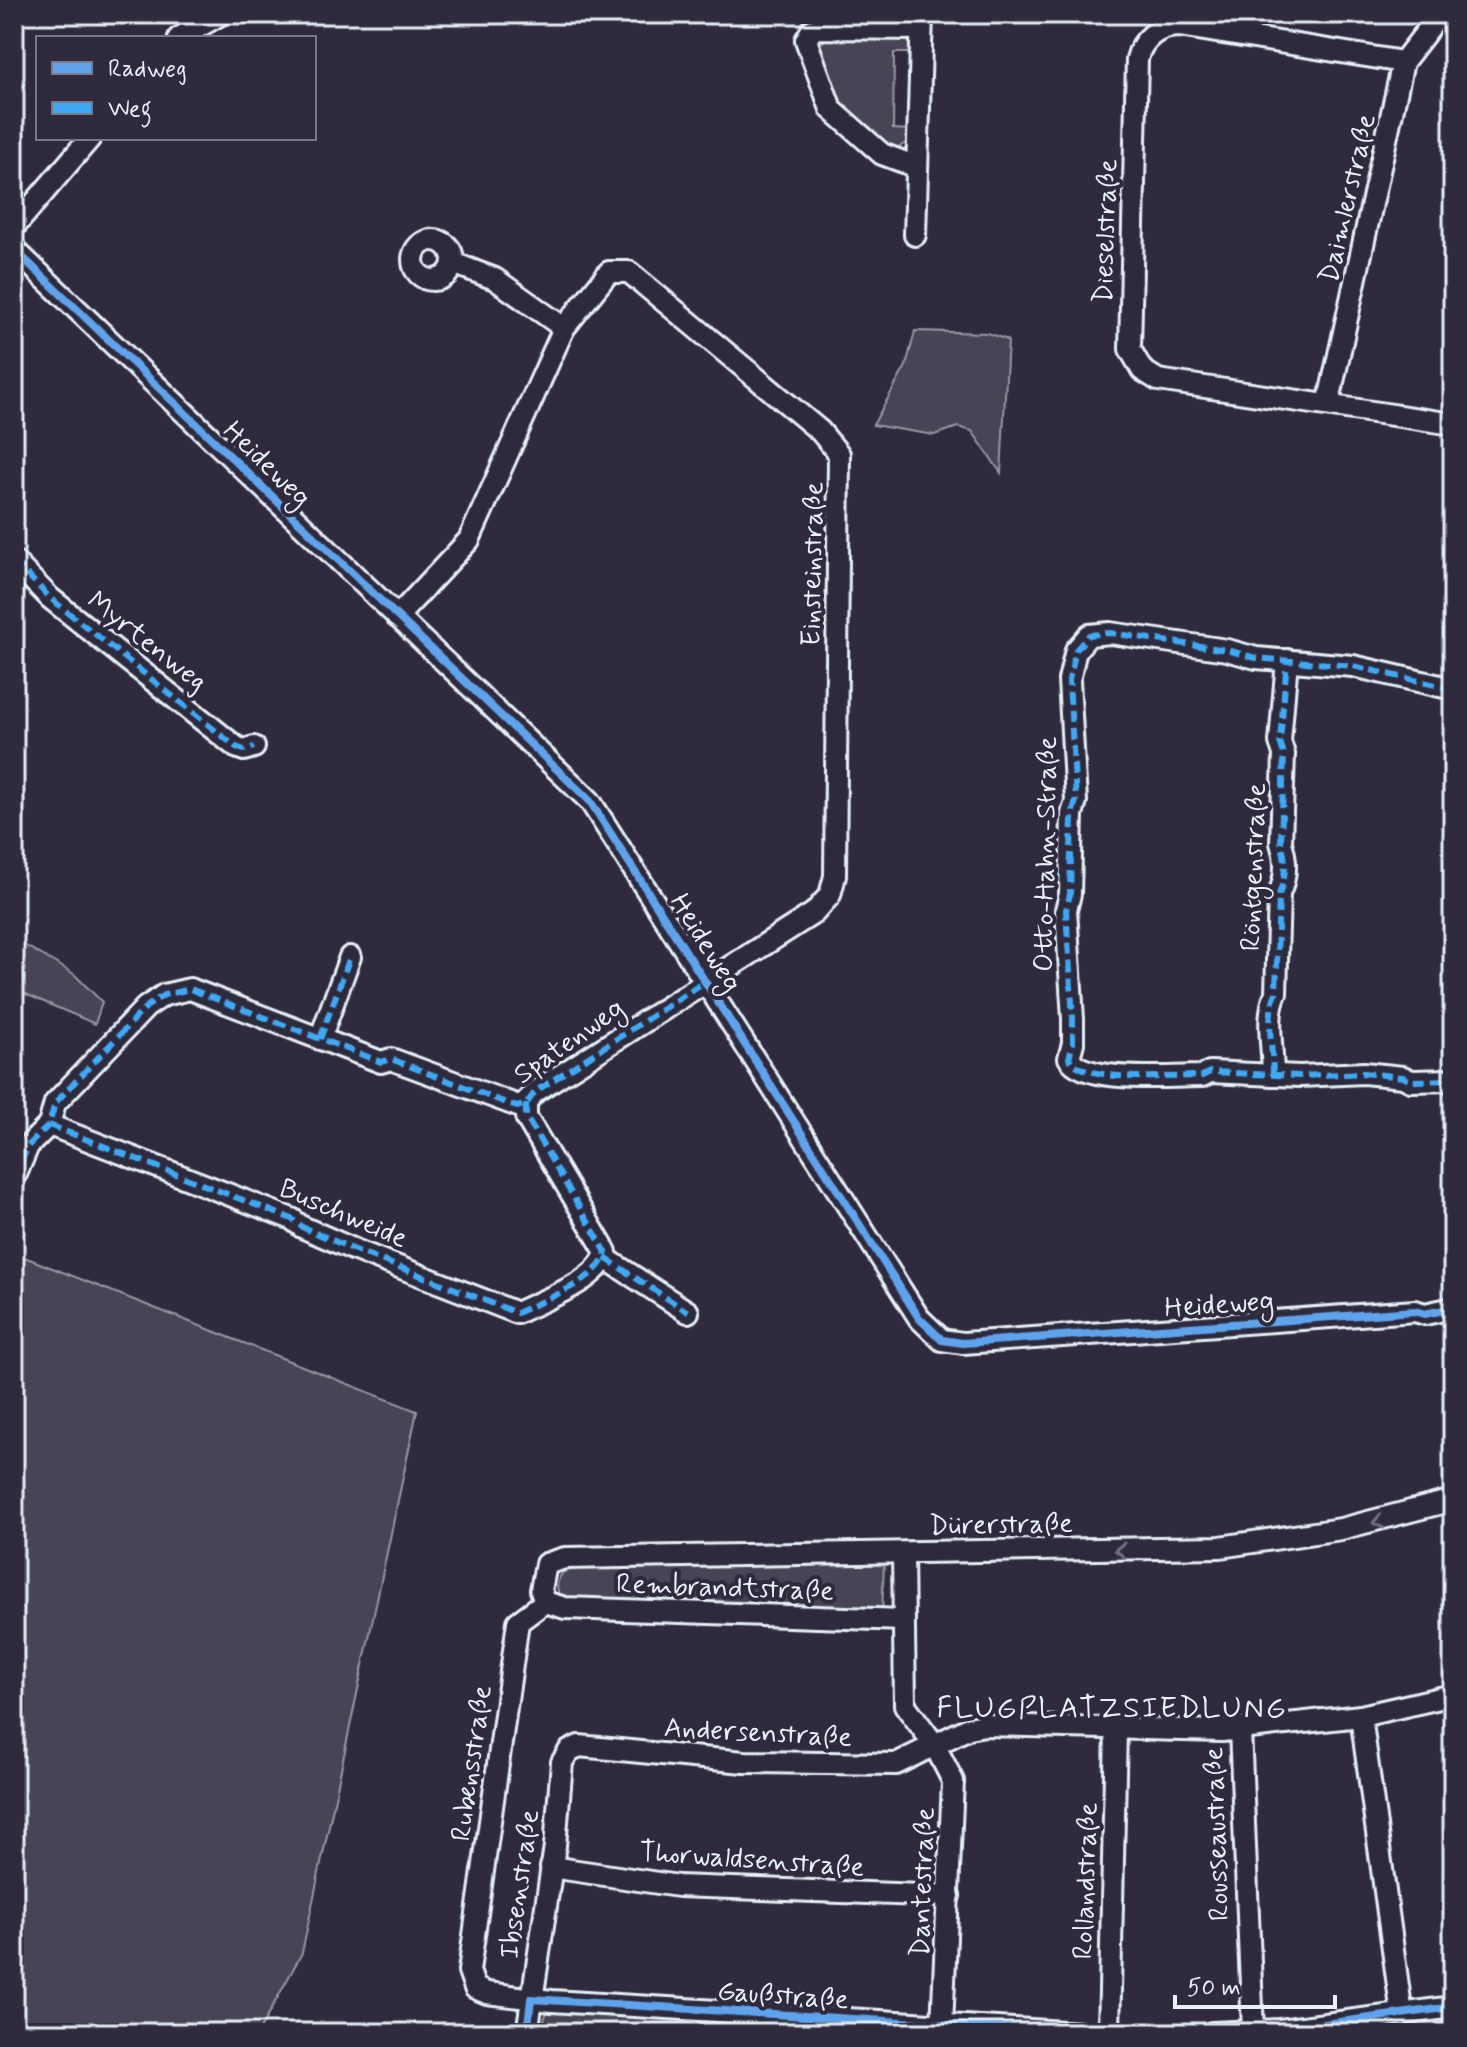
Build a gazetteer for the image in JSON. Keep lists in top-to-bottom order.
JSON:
{
  "streets": {
    "street": [
      "Daimlerstraße",
      "Dieselstraße",
      "Heideweg",
      "Einsteinstraße",
      "Myrtenweg",
      "Otto-Hahn-Straße",
      "Röntgenstraße",
      "Spatenweg",
      "Buschweide",
      "Dürerstraße",
      "Rembrandtstraße",
      "Andersenstraße",
      "Rubensstraße",
      "Rousseaustraße",
      "Thorwaldsenstraße",
      "Rollandstraße",
      "Dantestraße",
      "Ibsenstraße",
      "Gaußstraße"
    ]
  },
  "crossings": [
    ["Daimlerstraße", "Dieselstraße"],
    ["Heideweg", "Einsteinstraße"],
    ["Heideweg", "Spatenweg"],
    ["Einsteinstraße", "Spatenweg"],
    ["Otto-Hahn-Straße", "Röntgenstraße"],
    ["Spatenweg", "Buschweide"],
    ["Dürerstraße", "Rembrandtstraße"],
    ["Dürerstraße", "Rubensstraße"],
    ["Dürerstraße", "Dantestraße"],
    ["Rembrandtstraße", "Rubensstraße"],
    ["Rembrandtstraße", "Dantestraße"],
    ["Andersenstraße", "Rousseaustraße"],
    ["Andersenstraße", "Rollandstraße"],
    ["Andersenstraße", "Dantestraße"],
    ["Andersenstraße", "Ibsenstraße"],
    ["Rubensstraße", "Gaußstraße"],
    ["Thorwaldsenstraße", "Dantestraße"],
    ["Thorwaldsenstraße", "Ibsenstraße"],
    ["Dantestraße", "Gaußstraße"],
    ["Ibsenstraße", "Gaußstraße"]
  ],
  "one_way": ["Dürerstraße"],
  "districts": ["FLUGPLATZSIEDLUNG"],
  "legend": ["Radweg", "Weg"],
  "scale_bar": "50 m"
}
